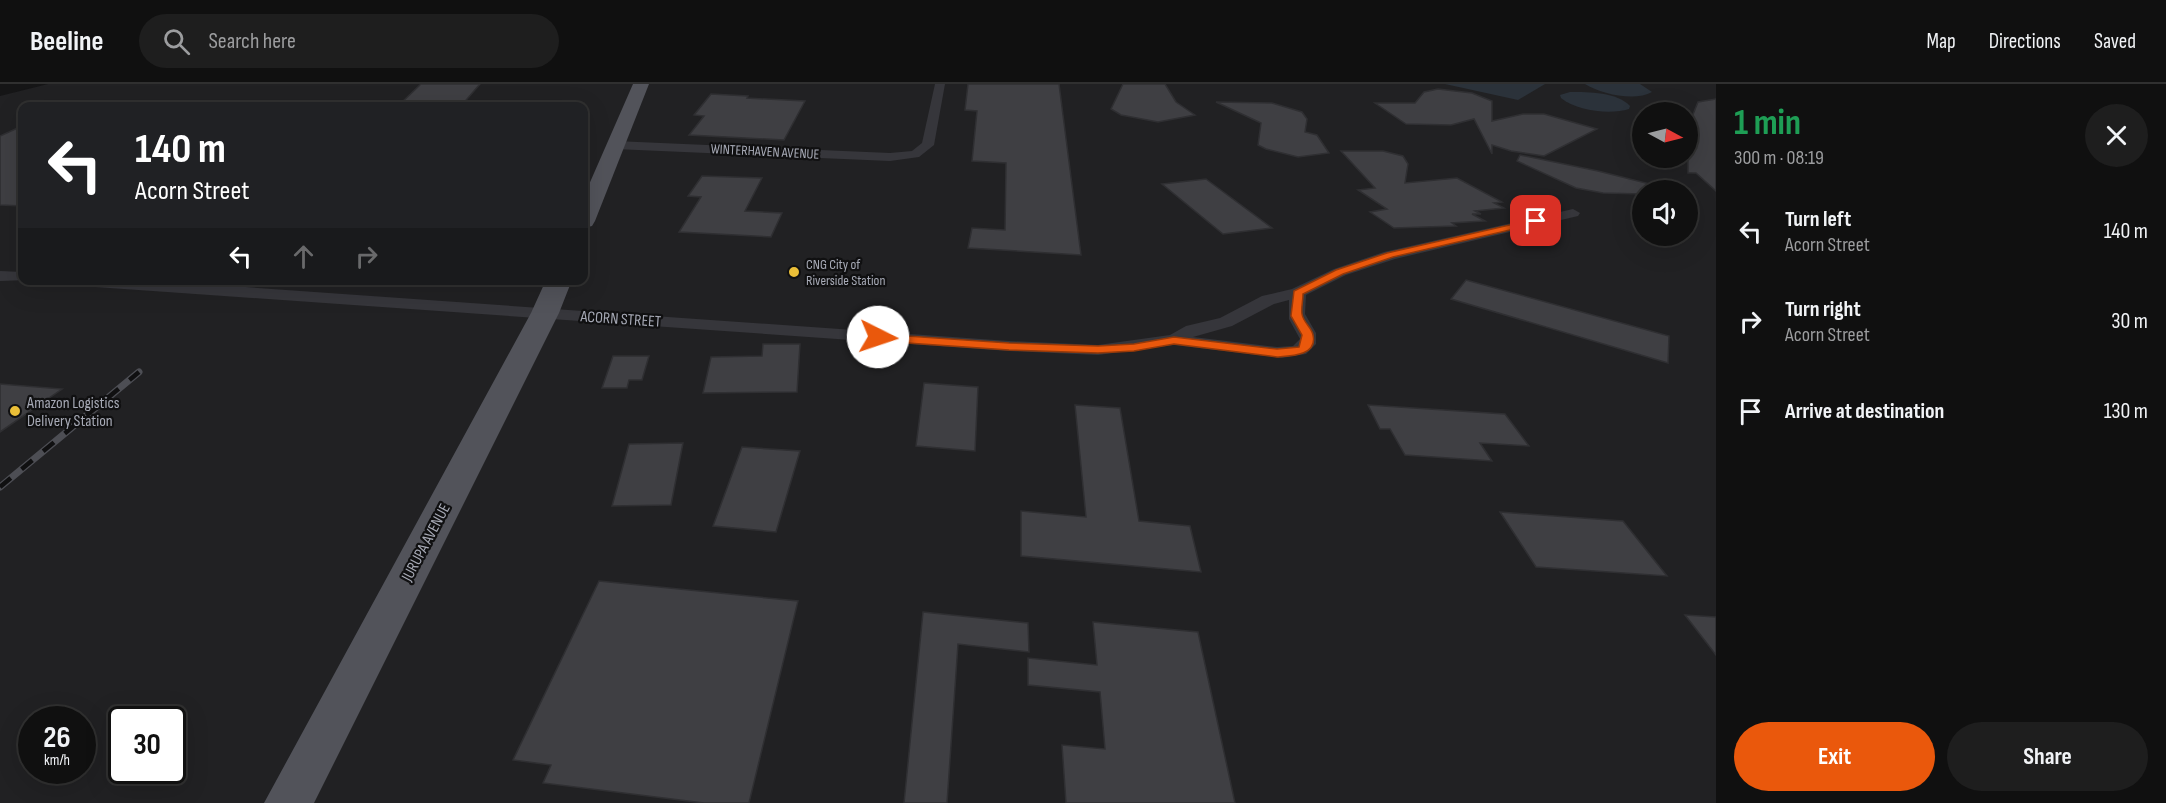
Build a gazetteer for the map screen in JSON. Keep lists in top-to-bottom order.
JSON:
{
  "streets": {
    "main road": ["JURUPA AVENUE"],
    "street": ["WINTERHAVEN AVENUE", "ACORN STREET"]
  },
  "crossings": [
    ["ACORN STREET", "JURUPA AVENUE"]
  ],
  "places": ["CNG City of Riverside Station", "Amazon Logistics Delivery Station"],
  "north": "right",
  "page": {
    "header": "Beeline",
    "search": "Search here",
    "nav": ["Map", "Directions", "Saved"],
    "heading": ["1 min", "300 m · 08:19"],
    "turn": ["140 m", "Acorn Street"],
    "list": [
      {
        "name": "Turn left",
        "note": "Acorn Street",
        "value": "140 m"
      },
      {
        "name": "Turn right",
        "note": "Acorn Street",
        "value": "30 m"
      },
      {
        "name": "Arrive at destination",
        "value": "130 m"
      }
    ],
    "speed": "26 km/h",
    "limit": "30",
    "buttons": ["Exit", "Share"]
  }
}
